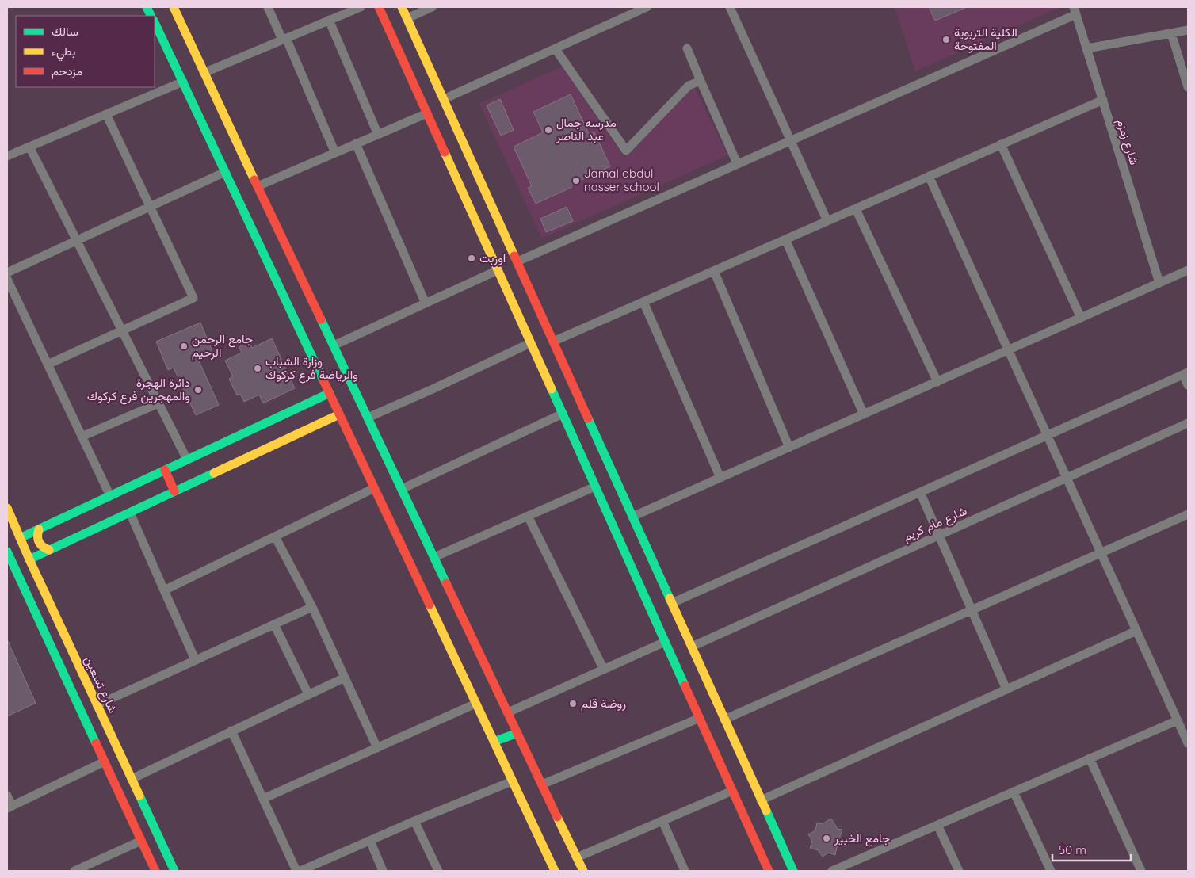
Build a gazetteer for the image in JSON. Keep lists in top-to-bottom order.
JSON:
{
  "streets": {
    "street": ["شارع زمزم", "شارع مام كريم", "شارع تسعين"]
  },
  "places": [
    "الكلية التربوية المفتوحة",
    "مدرسه جمال عبد الناصر",
    "Jamal abdul nasser school",
    "اوربت",
    "جامع الرحمن الرحيم",
    "وزارة الشباب والرياضة فرع كركوك",
    "دائرة الهجرة والمهجرين فرع كركوك",
    "روضة قلم",
    "جامع الخبير"
  ],
  "legend": ["سالك", "بطيء", "مزدحم"],
  "scale_bar": "50 m"
}
